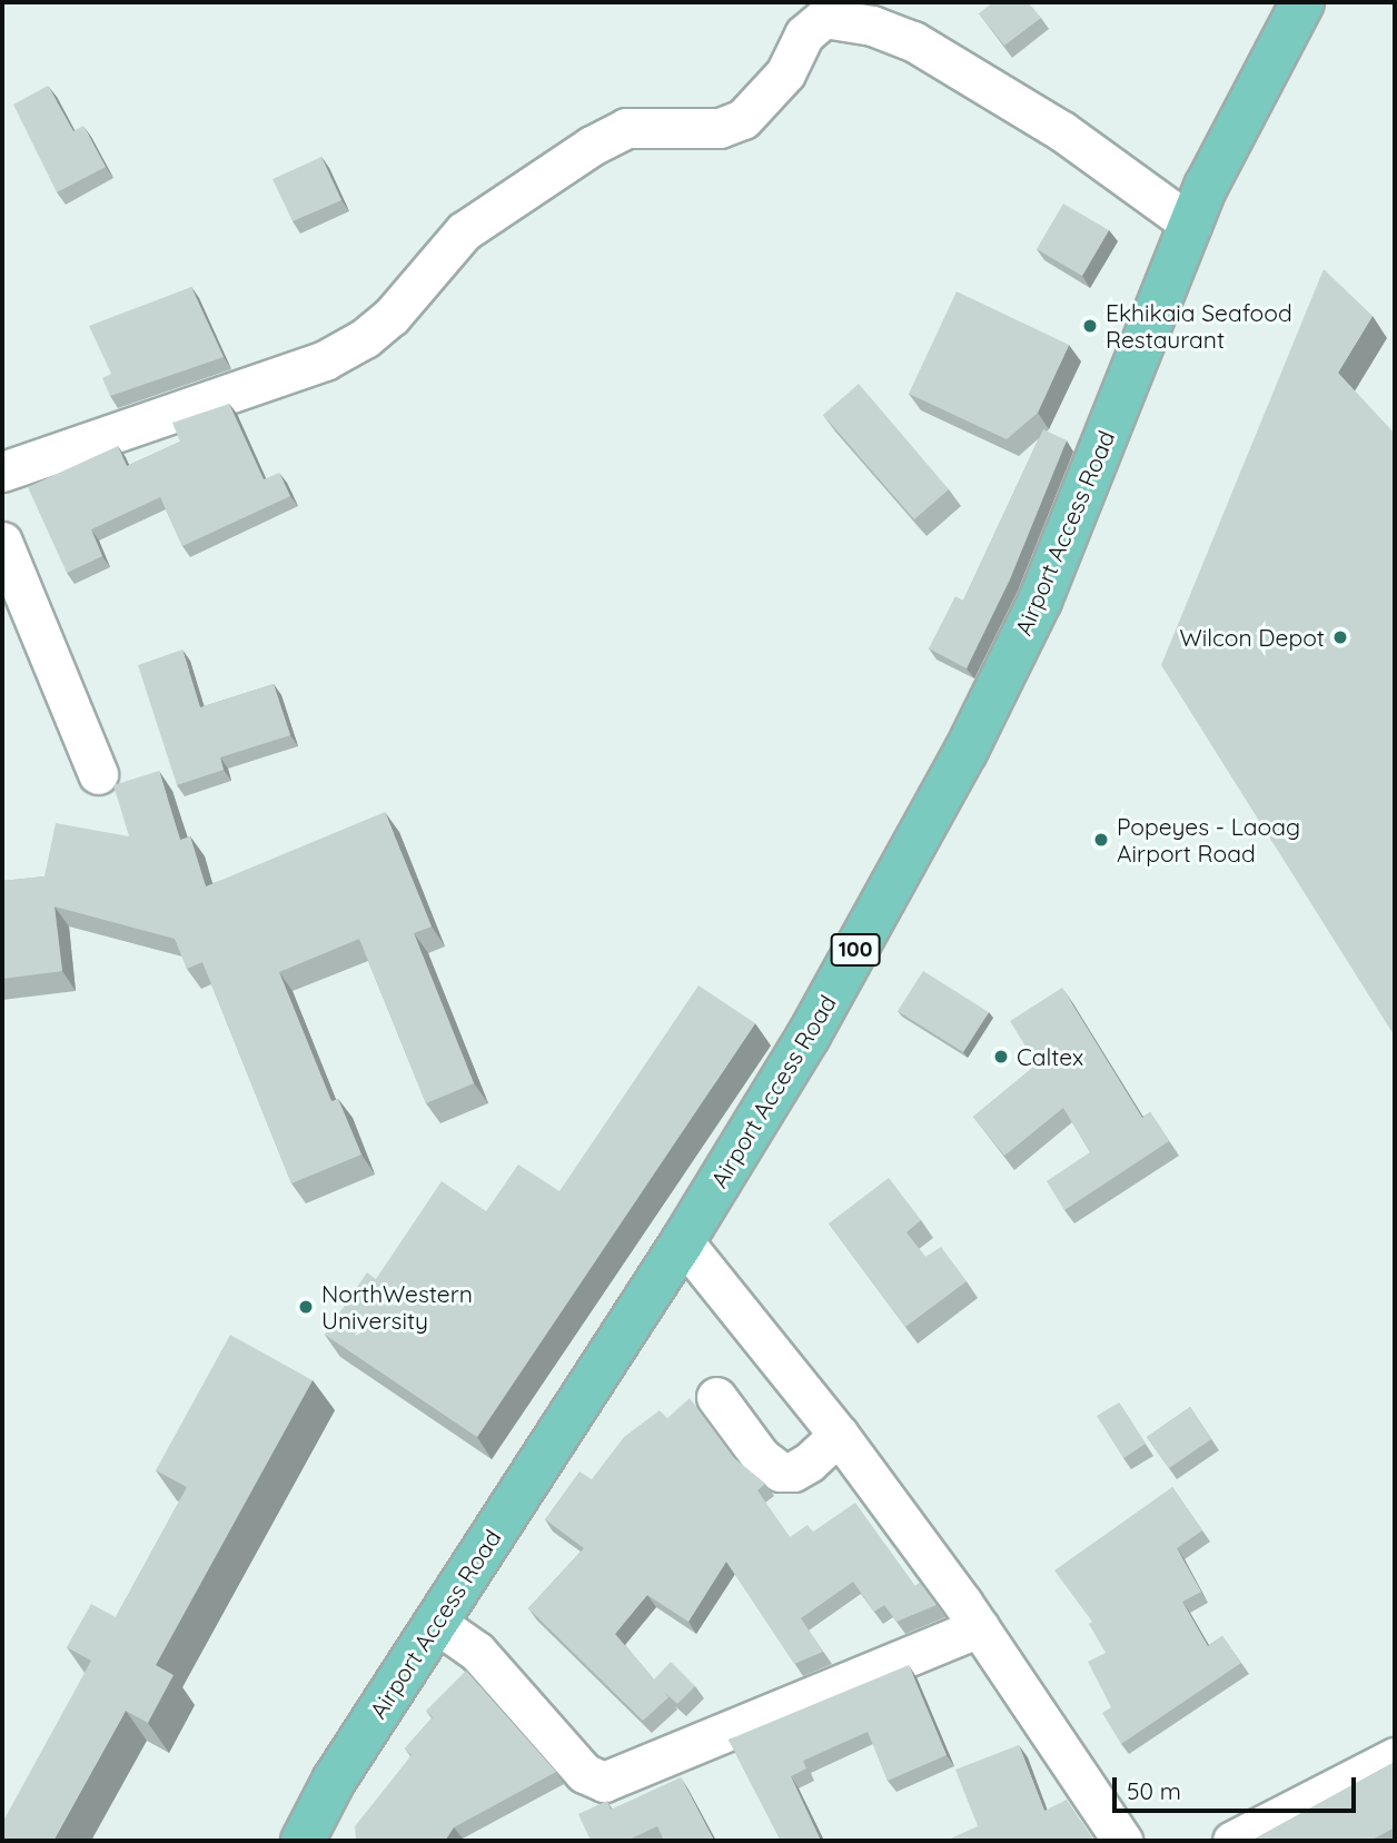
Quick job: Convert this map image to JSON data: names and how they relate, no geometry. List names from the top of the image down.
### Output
{
  "streets": {
    "main road": ["Airport Access Road", "100"]
  },
  "places": [
    "Ekhikaia Seafood Restaurant",
    "Wilcon Depot",
    "Popeyes - Laoag Airport Road",
    "Caltex",
    "NorthWestern University"
  ],
  "scale_bar": "50 m"
}
